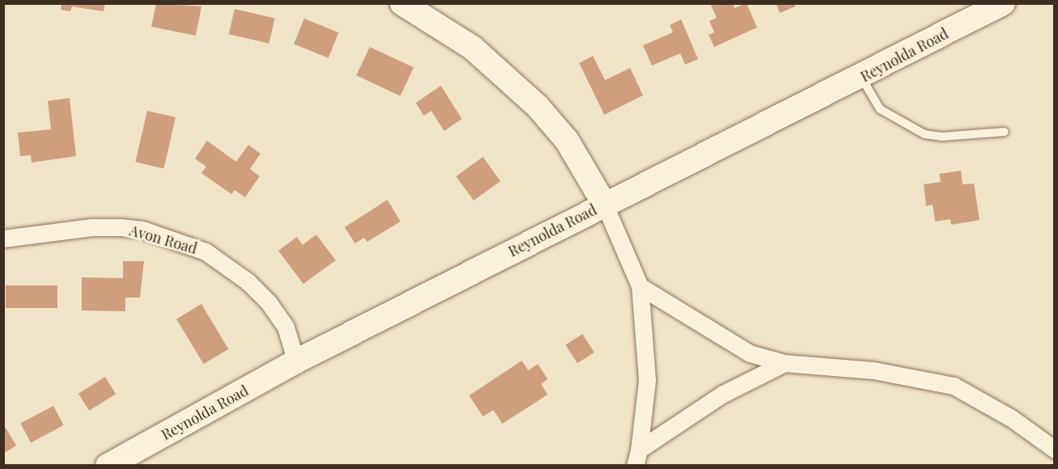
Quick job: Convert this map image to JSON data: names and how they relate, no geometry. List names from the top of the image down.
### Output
{
  "streets": {
    "main road": ["Reynolda Road"],
    "street": ["Avon Road"]
  },
  "crossings": [
    ["Reynolda Road", "Avon Road"]
  ]
}
